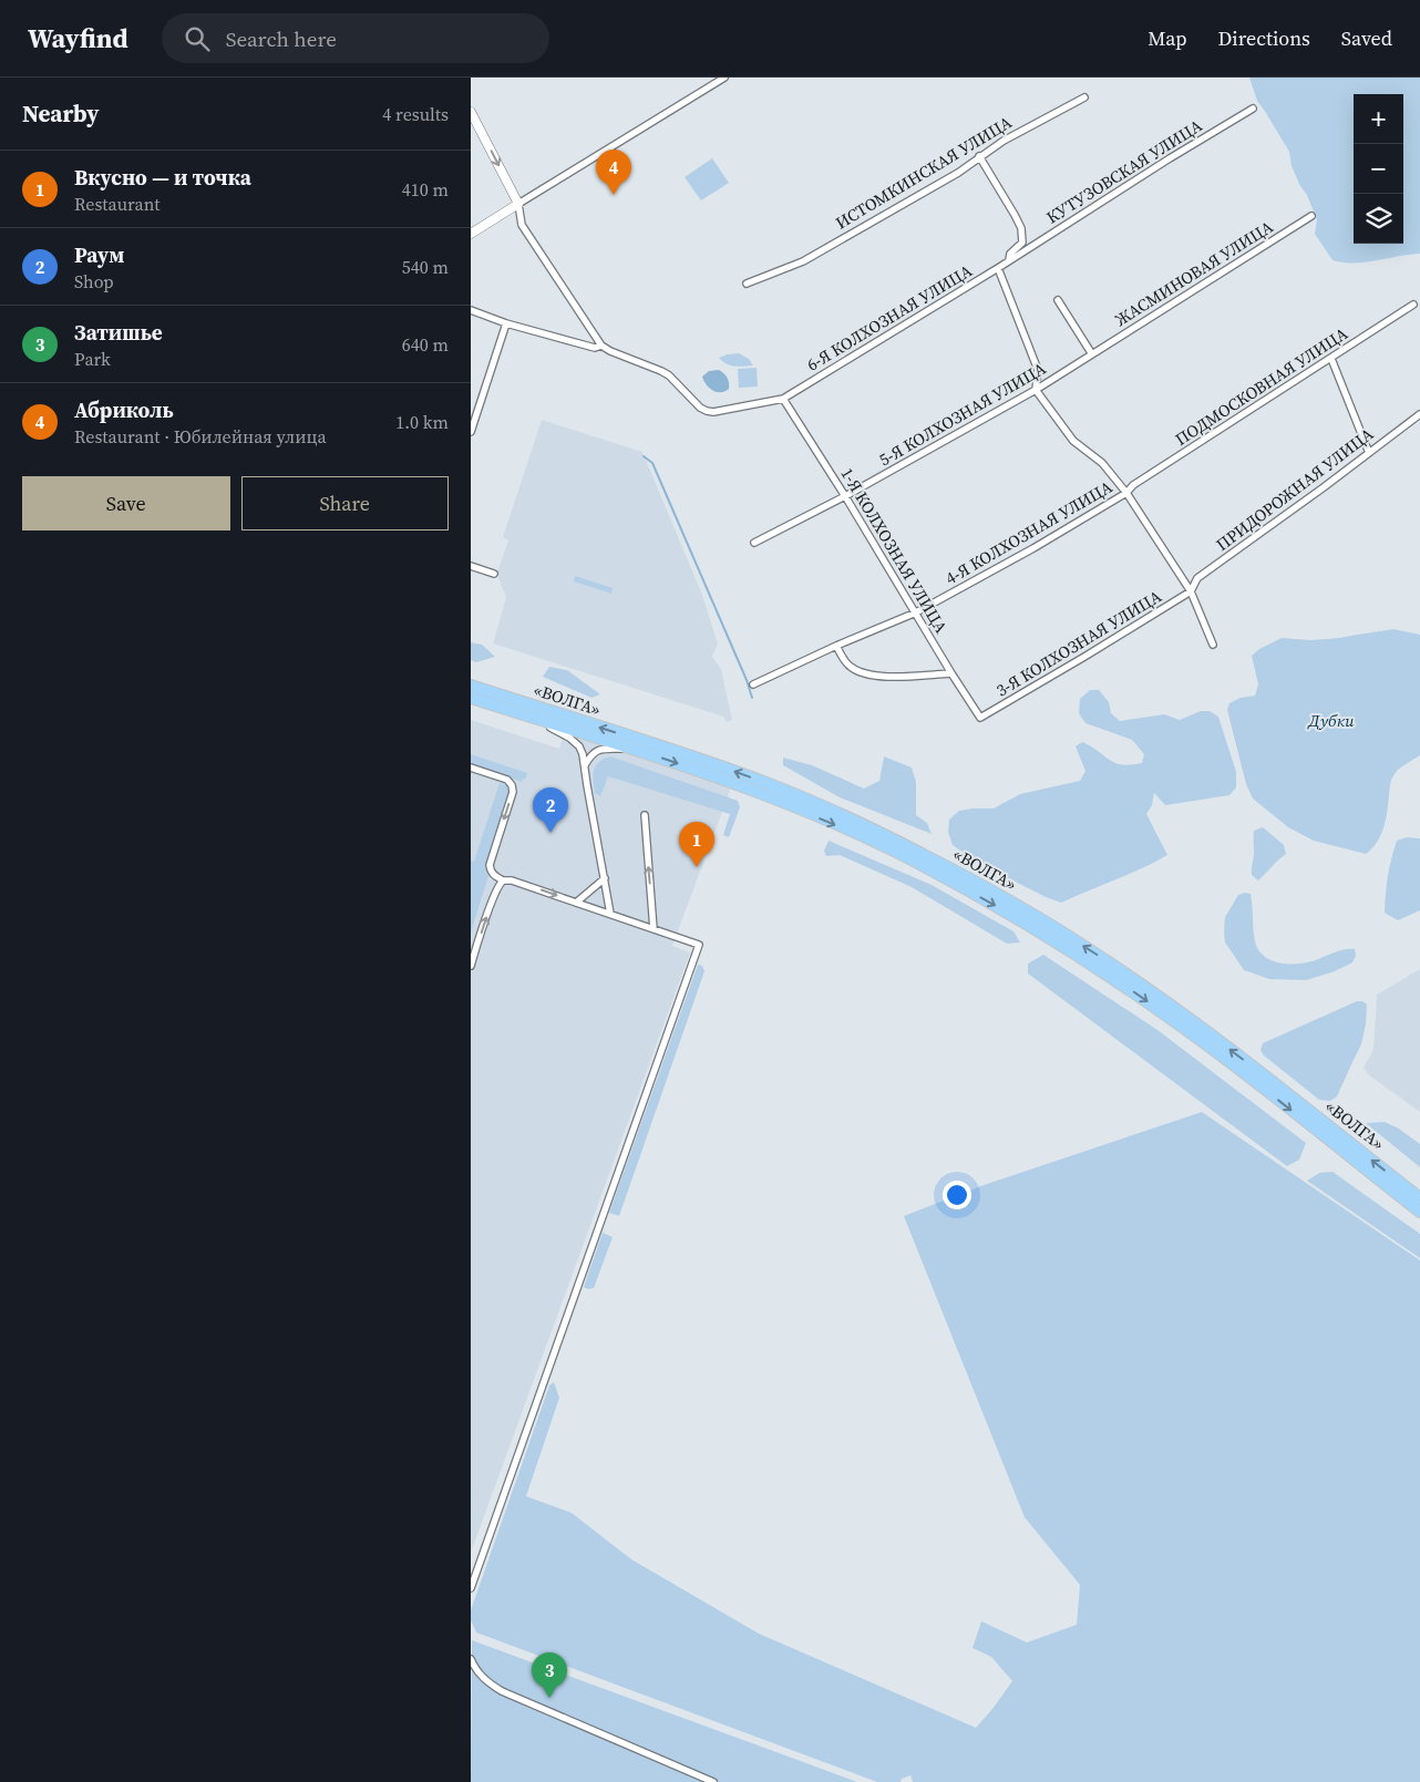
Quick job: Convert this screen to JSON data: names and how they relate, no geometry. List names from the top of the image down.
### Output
{
  "streets": {
    "highway": ["«ВОЛГА»"],
    "street": [
      "КУТУЗОВСКАЯ УЛИЦА",
      "ИСТОМКИНСКАЯ УЛИЦА",
      "ЖАСМИНОВАЯ УЛИЦА",
      "6-Я КОЛХОЗНАЯ УЛИЦА",
      "ПОДМОСКОВНАЯ УЛИЦА",
      "5-Я КОЛХОЗНАЯ УЛИЦА",
      "ПРИДОРОЖНАЯ УЛИЦА",
      "4-Я КОЛХОЗНАЯ УЛИЦА",
      "1-Я КОЛХОЗНАЯ УЛИЦА",
      "3-Я КОЛХОЗНАЯ УЛИЦА"
    ]
  },
  "crossings": [
    ["КУТУЗОВСКАЯ УЛИЦА", "6-Я КОЛХОЗНАЯ УЛИЦА"],
    ["ЖАСМИНОВАЯ УЛИЦА", "5-Я КОЛХОЗНАЯ УЛИЦА"],
    ["6-Я КОЛХОЗНАЯ УЛИЦА", "1-Я КОЛХОЗНАЯ УЛИЦА"],
    ["ПОДМОСКОВНАЯ УЛИЦА", "4-Я КОЛХОЗНАЯ УЛИЦА"],
    ["5-Я КОЛХОЗНАЯ УЛИЦА", "1-Я КОЛХОЗНАЯ УЛИЦА"],
    ["ПРИДОРОЖНАЯ УЛИЦА", "3-Я КОЛХОЗНАЯ УЛИЦА"],
    ["4-Я КОЛХОЗНАЯ УЛИЦА", "1-Я КОЛХОЗНАЯ УЛИЦА"],
    ["1-Я КОЛХОЗНАЯ УЛИЦА", "3-Я КОЛХОЗНАЯ УЛИЦА"]
  ],
  "parks": ["Дубки"],
  "page": {
    "header": "Wayfind",
    "search": "Search here",
    "nav": ["Map", "Directions", "Saved"],
    "heading": ["Nearby", "4 results"],
    "map_buttons": ["+", "−"],
    "list": [
      {
        "mark": "1",
        "name": "Вкусно — и точка",
        "note": "Restaurant",
        "value": "410 m"
      },
      {
        "mark": "2",
        "name": "Раум",
        "note": "Shop",
        "value": "540 m"
      },
      {
        "mark": "3",
        "name": "Затишье",
        "note": "Park",
        "value": "640 m"
      },
      {
        "mark": "4",
        "name": "Абриколь",
        "note": "Restaurant · Юбилейная улица",
        "value": "1.0 km"
      }
    ],
    "pins": [
      "4",
      "2",
      "1",
      "3"
    ],
    "buttons": ["Save", "Share"]
  }
}
